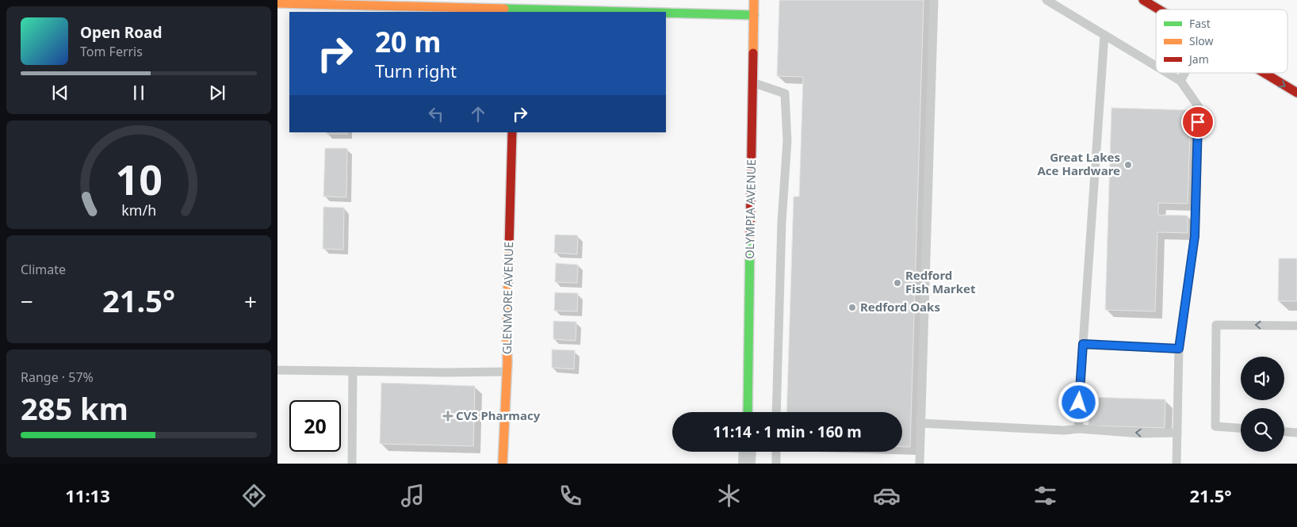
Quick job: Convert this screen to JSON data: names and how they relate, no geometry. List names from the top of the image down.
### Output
{
  "streets": {
    "street": ["OLYMPIA AVENUE", "GLENMORE AVENUE"]
  },
  "places": {
    "other": ["Great Lakes Ace Hardware", "Redford Fish Market", "Redford Oaks"],
    "health": ["CVS Pharmacy"]
  },
  "legend": ["Fast", "Slow", "Jam"],
  "page": {
    "turn": ["20 m", "Turn right"],
    "song": ["Open Road", "Tom Ferris"],
    "tile": [
      "Climate",
      ["Range · 57%", "285 km"]
    ],
    "heat": ["−", "21.5°", "+"],
    "limit": "20",
    "trip": "11:14 · 1 min · 160 m",
    "tabs": ["11:13", "21.5°"],
    "gauge": ["10", "km/h"]
  }
}
